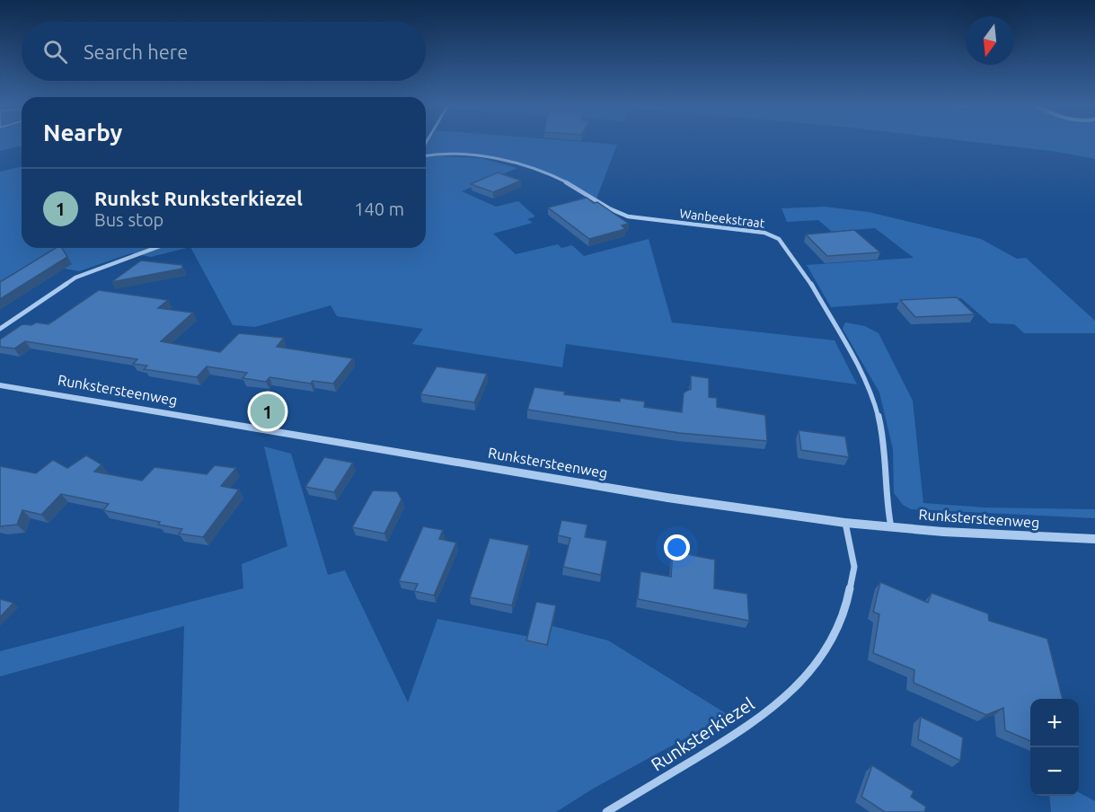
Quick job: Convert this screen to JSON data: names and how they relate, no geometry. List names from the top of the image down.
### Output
{
  "streets": {
    "street": ["Wanbeekstraat", "Runkstersteenweg", "Runksterkiezel"]
  },
  "crossings": [
    ["Wanbeekstraat", "Runkstersteenweg"],
    ["Runkstersteenweg", "Runksterkiezel"]
  ],
  "north": "bottom",
  "page": {
    "search": "Search here",
    "heading": "Nearby",
    "list": [
      {
        "mark": "1",
        "name": "Runkst Runksterkiezel",
        "note": "Bus stop",
        "value": "140 m"
      }
    ],
    "pins": "1",
    "map_buttons": ["+", "−"]
  }
}
